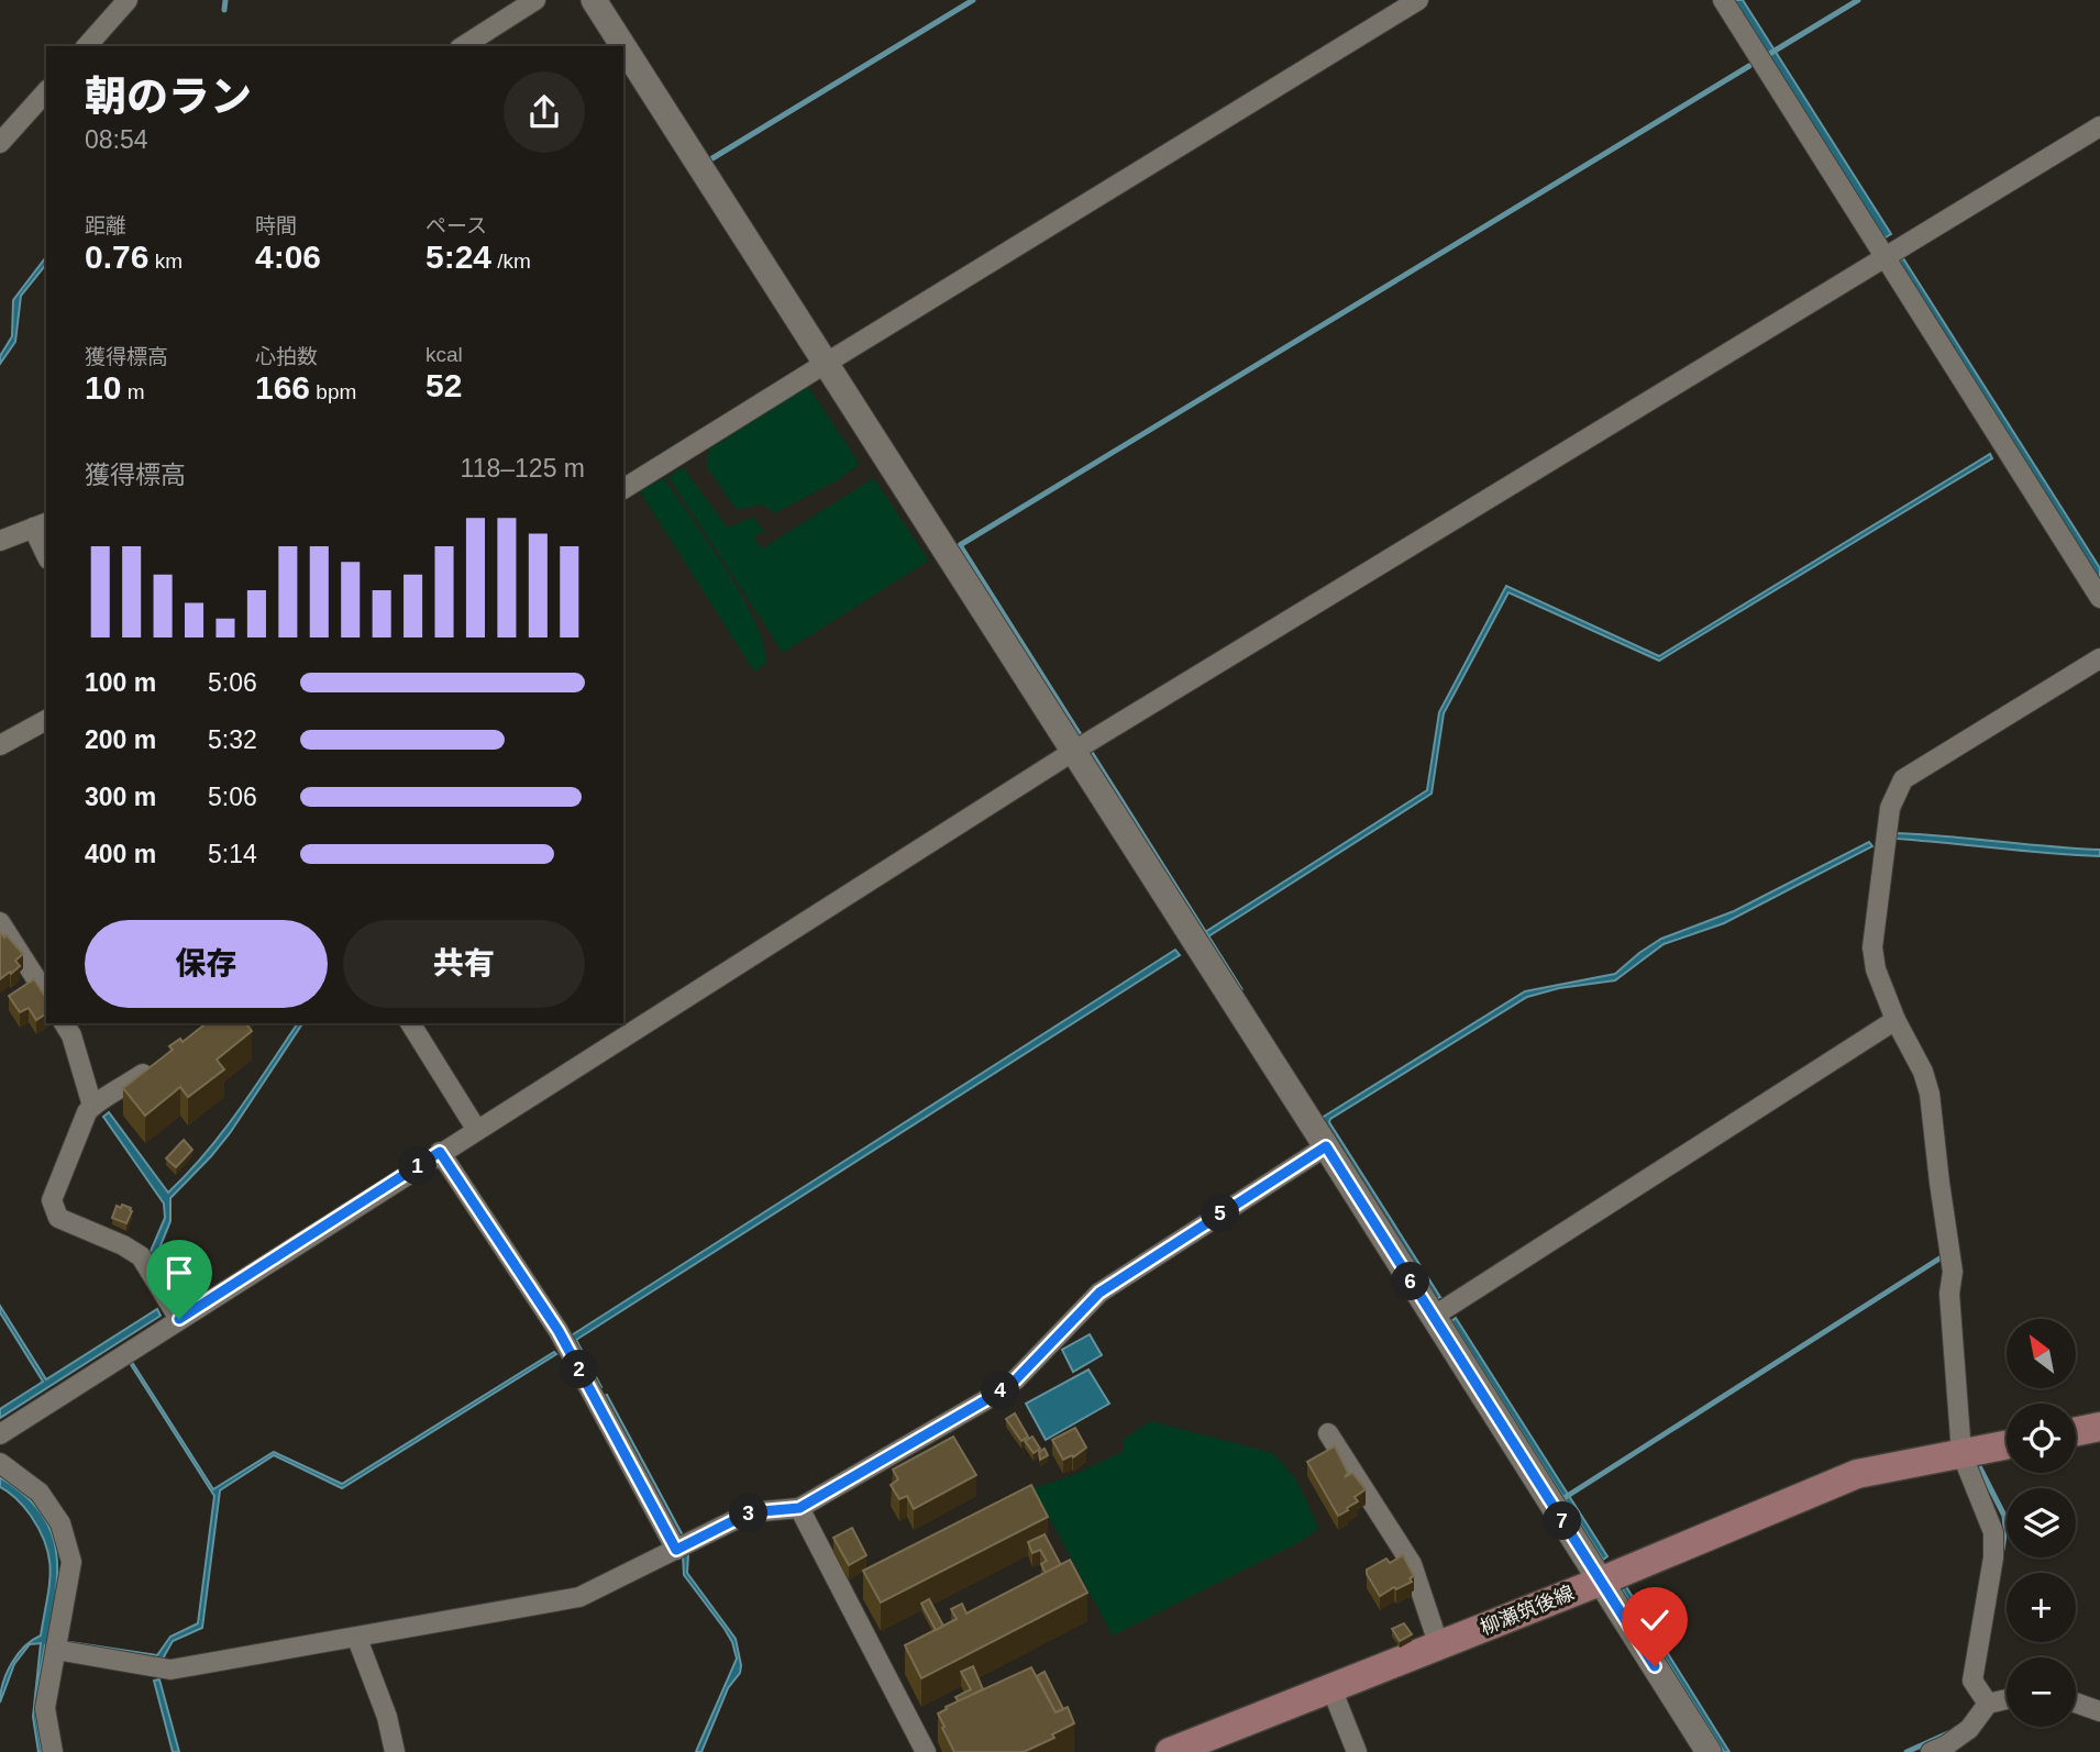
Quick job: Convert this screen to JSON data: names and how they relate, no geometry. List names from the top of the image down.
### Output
{
  "streets": {
    "main road": ["柳瀬筑後線"]
  },
  "north": "top left",
  "page": {
    "heading": ["朝のラン", "08:54"],
    "stats": [
      ["距離", "0.76 km"],
      ["時間", "4:06"],
      ["ペース", "5:24 /km"],
      ["獲得標高", "10 m"],
      ["心拍数", "166 bpm"],
      ["kcal", "52"]
    ],
    "chart": ["獲得標高", "118–125 m"],
    "list": [
      {
        "name": "100 m",
        "note": "5:06"
      },
      {
        "name": "200 m",
        "note": "5:32"
      },
      {
        "name": "300 m",
        "note": "5:06"
      },
      {
        "name": "400 m",
        "note": "5:14"
      }
    ],
    "buttons": ["保存", "共有"],
    "pins": [
      "1",
      "5",
      "6",
      "2",
      "4",
      "3",
      "7"
    ],
    "map_buttons": ["+", "−"]
  }
}
